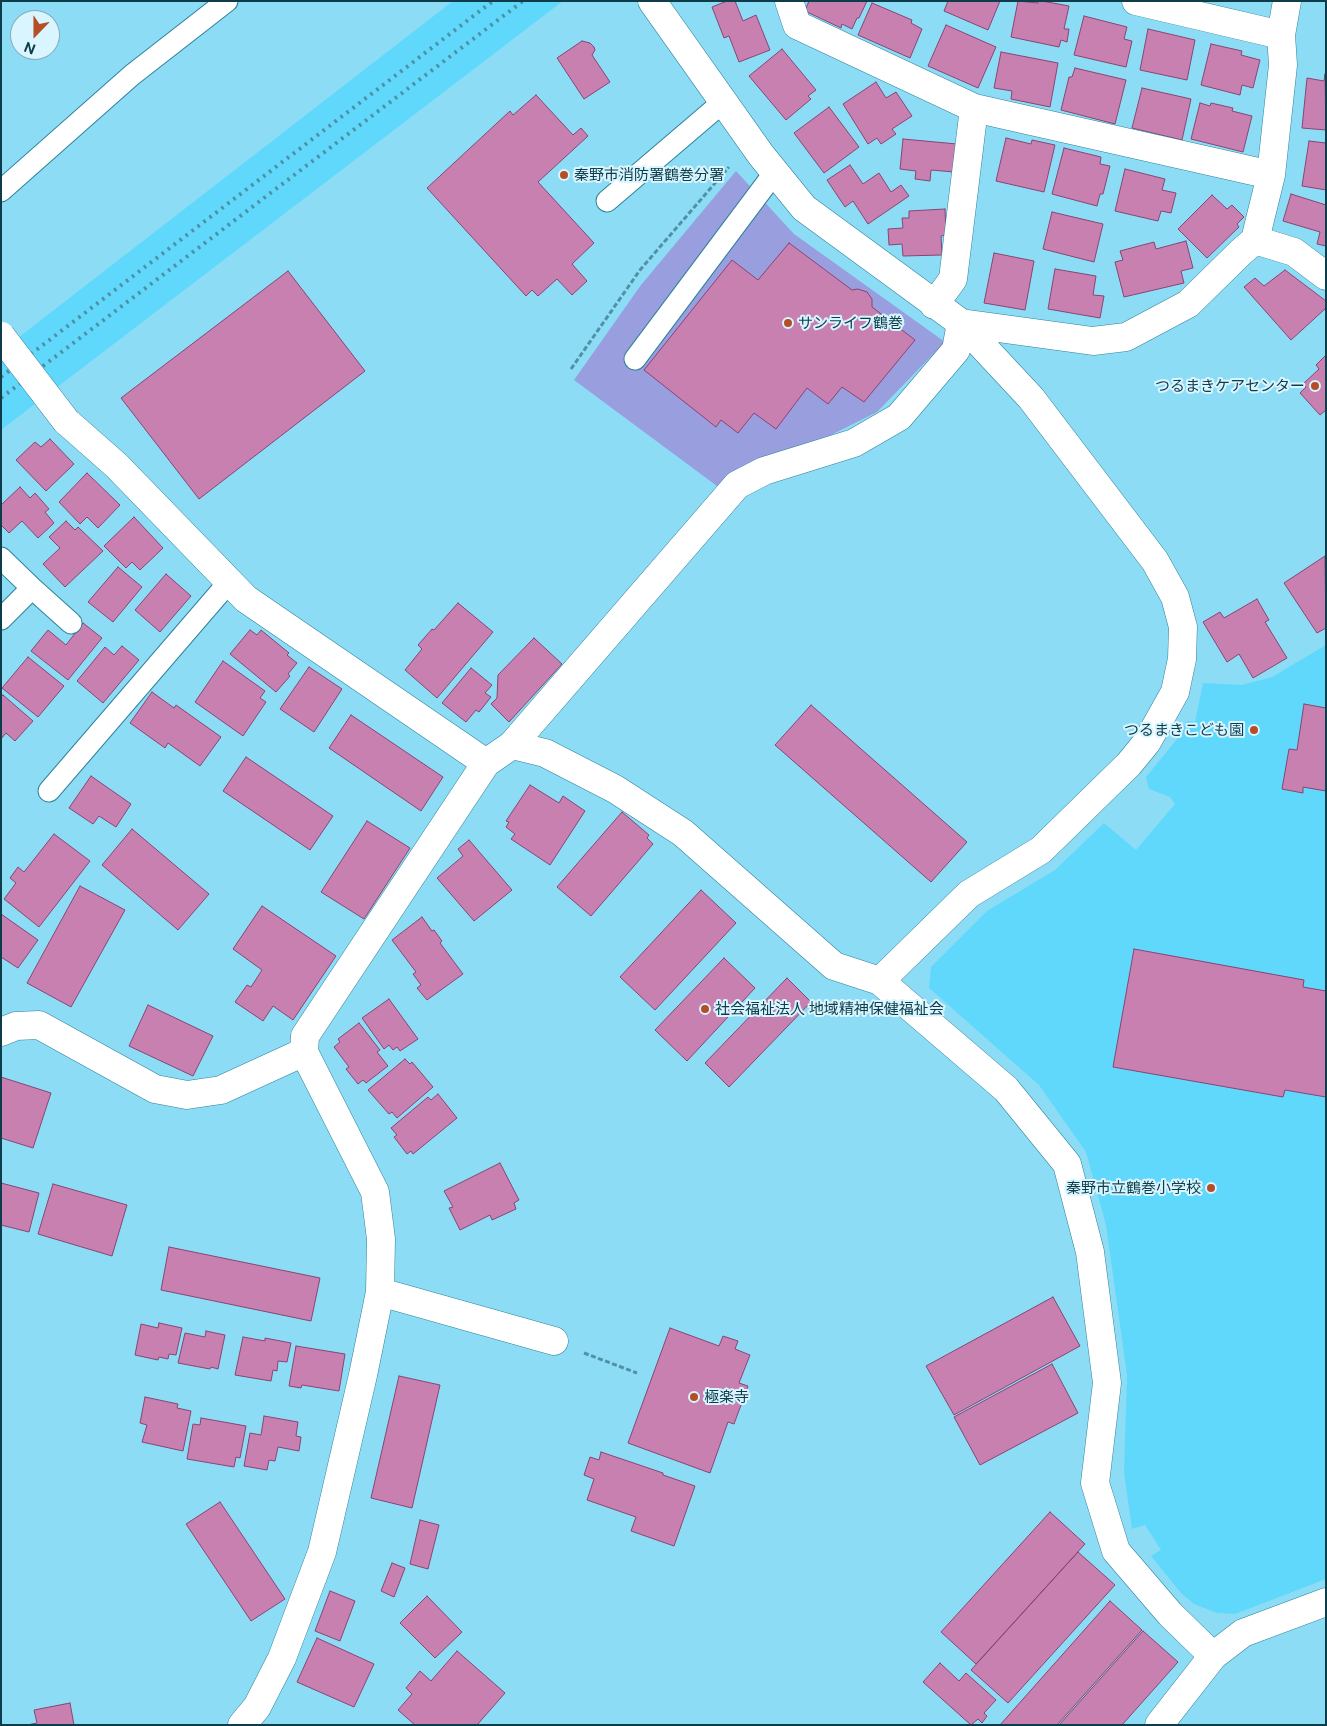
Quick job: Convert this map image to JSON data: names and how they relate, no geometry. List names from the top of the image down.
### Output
{
  "places": [
    "秦野市消防署鶴巻分署",
    "サンライフ鶴巻",
    "つるまきケアセンター",
    "つるまきこども園",
    "社会福祉法人 地域精神保健福祉会",
    "秦野市立鶴巻小学校",
    "極楽寺"
  ],
  "north": "bottom"
}
